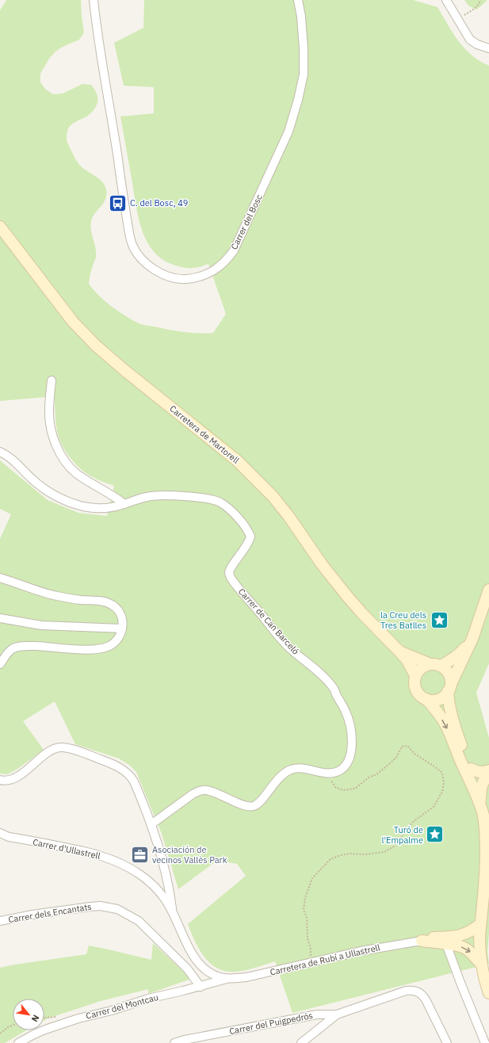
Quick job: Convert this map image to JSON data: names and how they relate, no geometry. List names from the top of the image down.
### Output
{
  "streets": {
    "main road": ["Carretera de Martorell"],
    "street": [
      "Carrer del Bosc",
      "Carrer de Can Barceló",
      "Carrer d'Ullastrell",
      "Carrer dels Encantats",
      "Carretera de Rubí a Ullastrell",
      "Carrer del Montcau",
      "Carrer del Puigpedrós"
    ]
  },
  "crossings": [
    ["Carrer d'Ullastrell", "Carretera de Rubí a Ullastrell"],
    ["Carrer d'Ullastrell", "Carrer del Montcau"],
    ["Carrer dels Encantats", "Carrer del Montcau"],
    ["Carretera de Rubí a Ullastrell", "Carrer del Montcau"]
  ],
  "places": {
    "bus stop": ["C. del Bosc, 49"],
    "place": ["la Creu dels Tres Batlles", "Turó de l'Empalme"],
    "office": ["Asociación de vecinos Vallès Park"]
  },
  "north": "bottom right"
}
